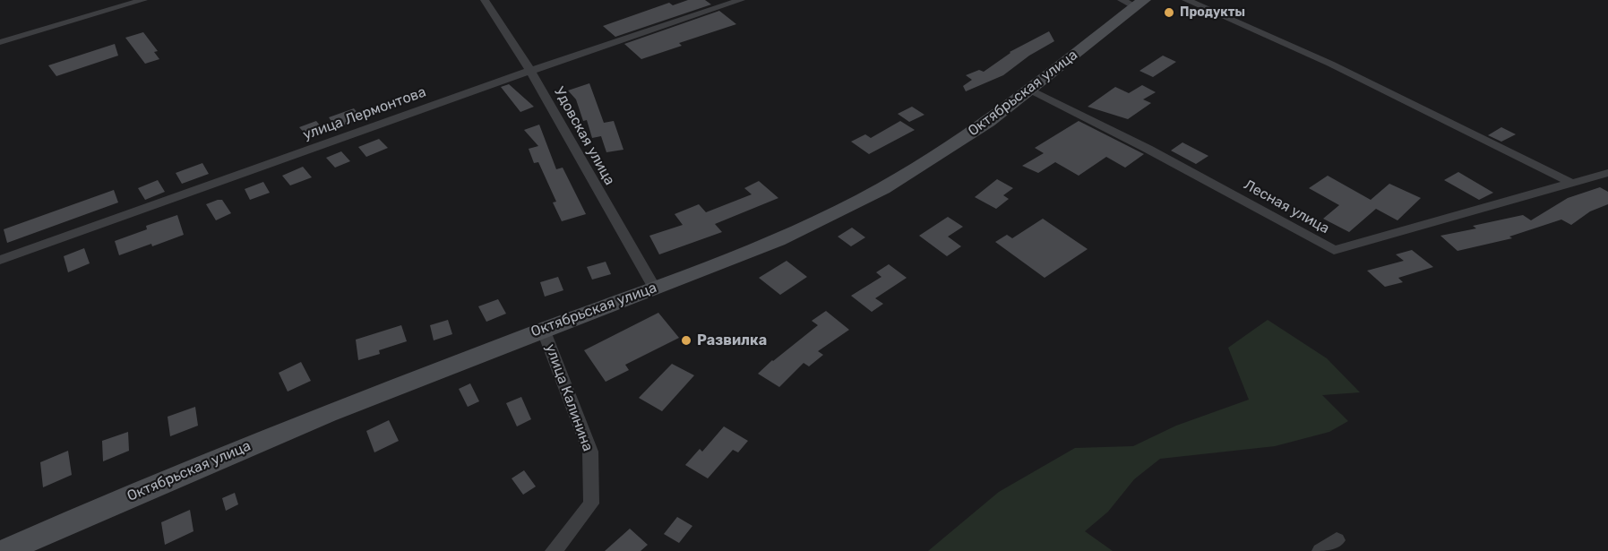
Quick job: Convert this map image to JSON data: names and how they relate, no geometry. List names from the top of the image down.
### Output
{
  "streets": {
    "street": [
      "Октябрьская улица",
      "улица Лермонтова",
      "Удовская улица",
      "Лесная улица",
      "улица Калинина"
    ]
  },
  "crossings": [
    ["Октябрьская улица", "Удовская улица"],
    ["Октябрьская улица", "Лесная улица"],
    ["Октябрьская улица", "улица Калинина"],
    ["улица Лермонтова", "Удовская улица"]
  ],
  "places": ["Продукты", "Развилка"]
}
